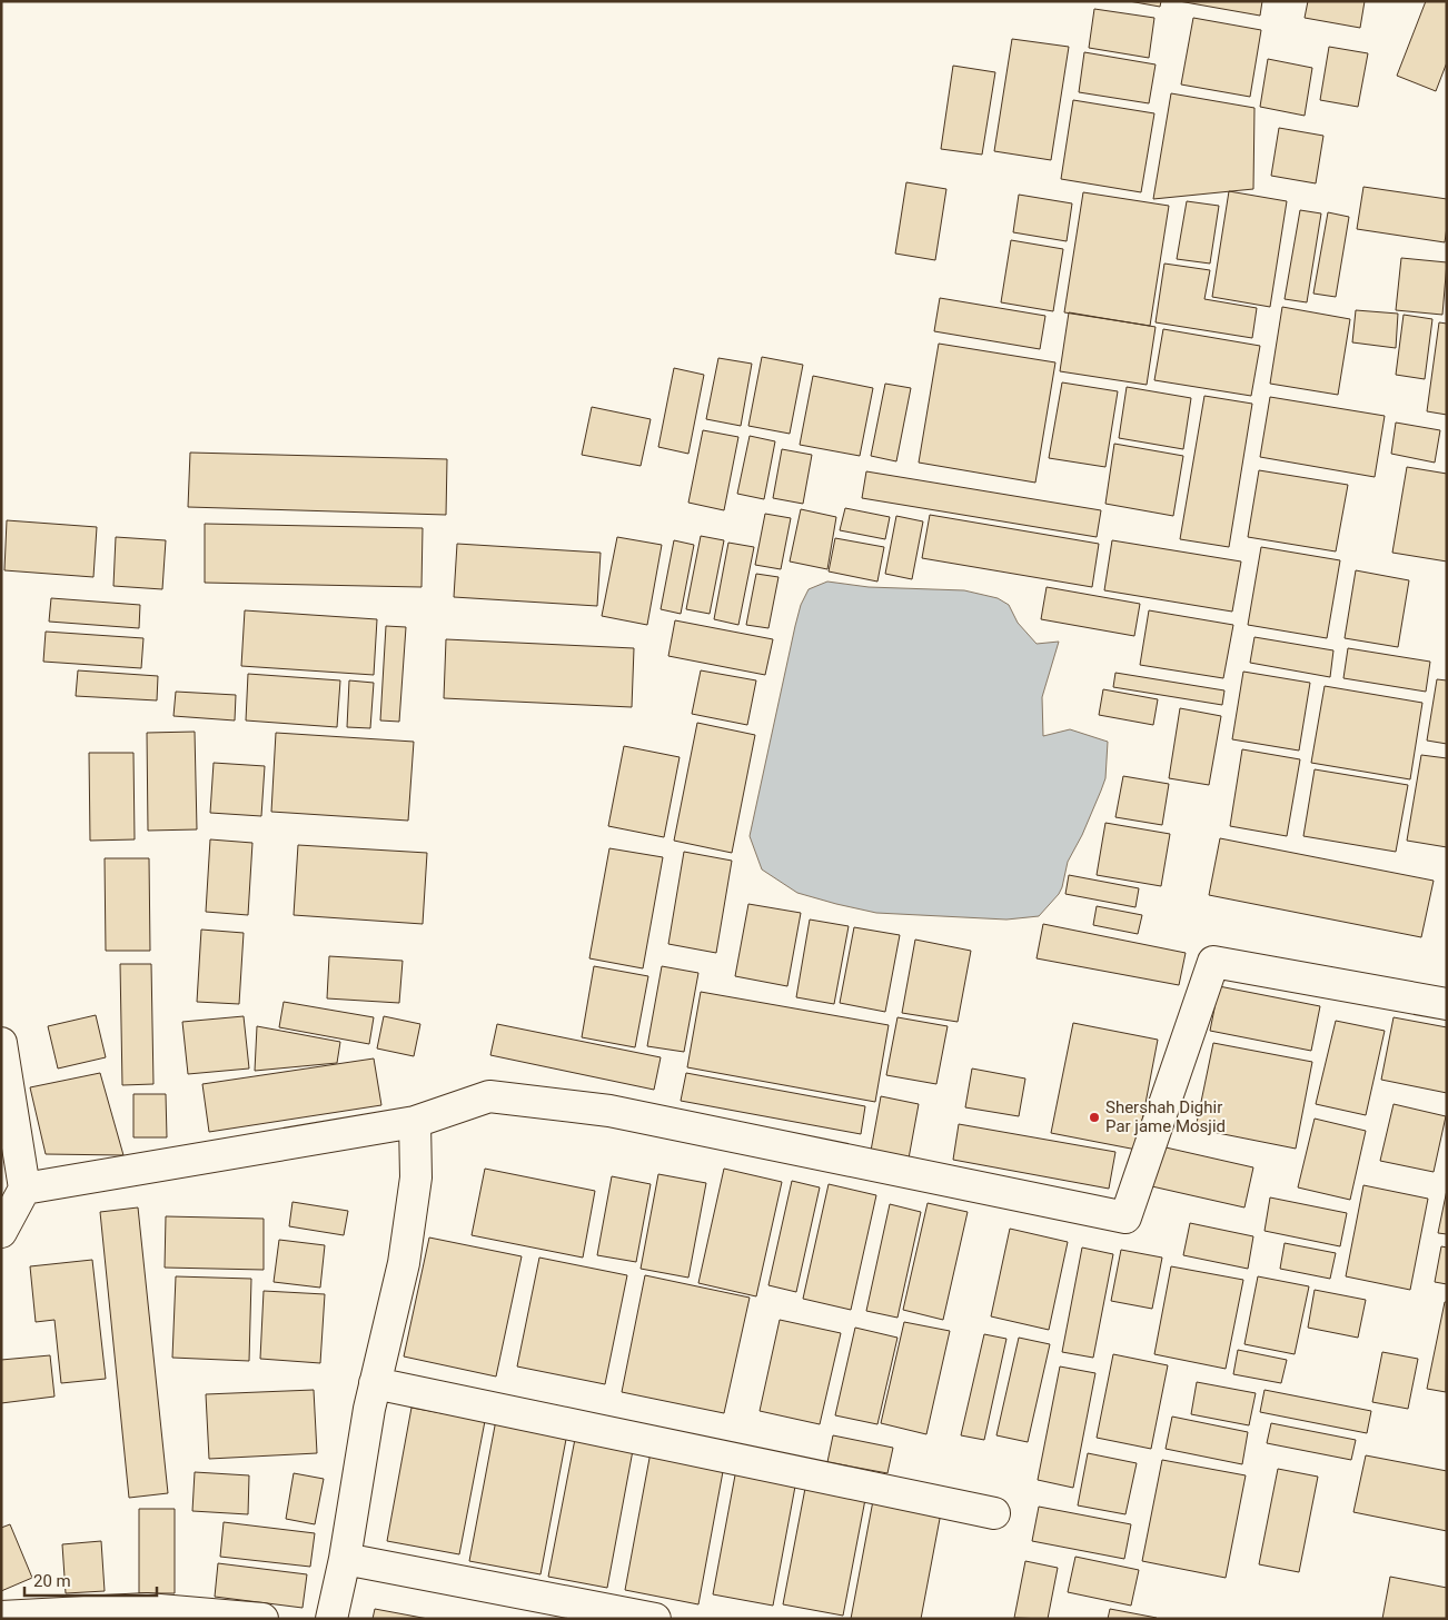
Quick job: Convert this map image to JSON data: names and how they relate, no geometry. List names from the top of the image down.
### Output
{
  "places": ["Shershah Dighir Par jame Mosjid"],
  "scale_bar": "20 m"
}
